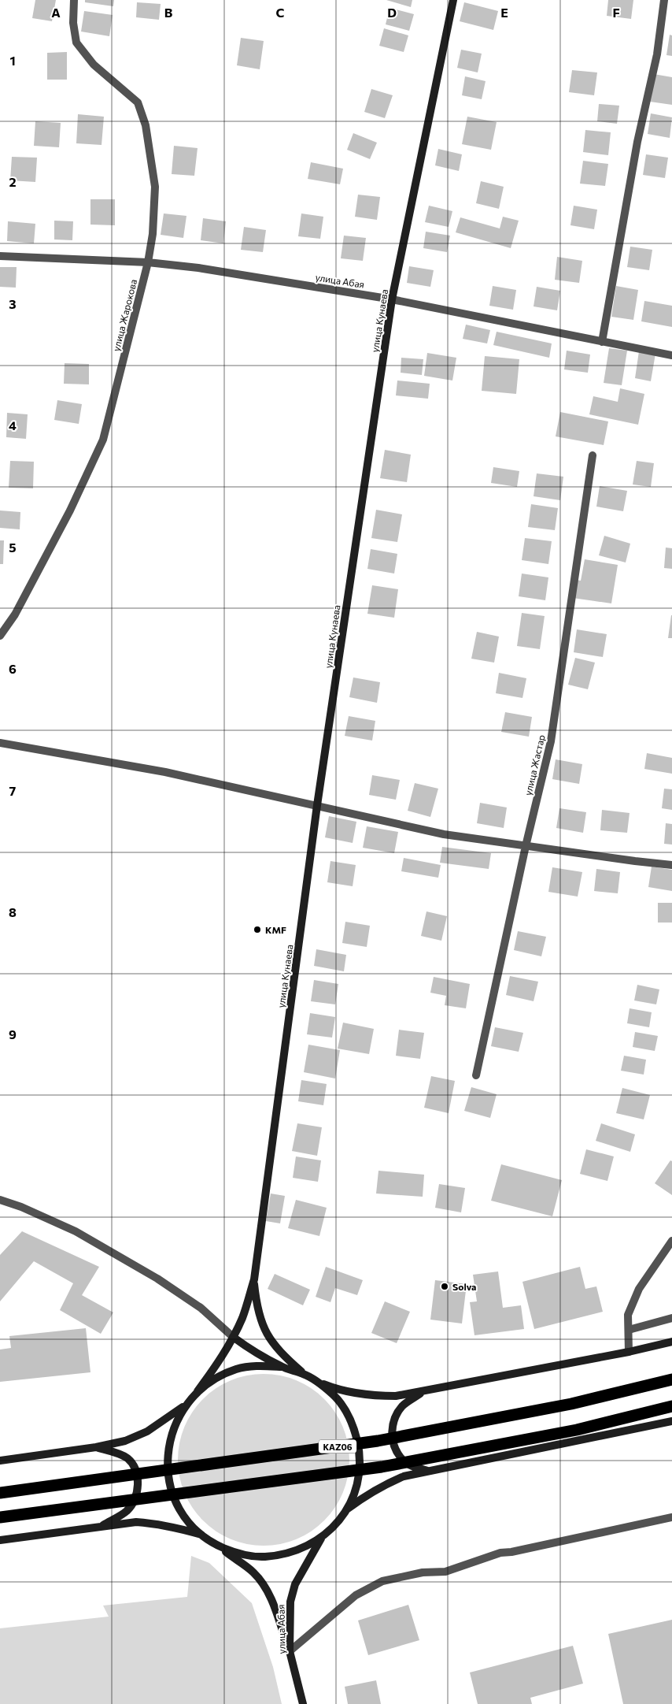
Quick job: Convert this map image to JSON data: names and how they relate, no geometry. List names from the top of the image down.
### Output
{
  "streets": {
    "highway": ["KАZ06"],
    "main road": ["улица Абая", "улица Кунаева"],
    "street": ["улица Жарокова", "улица Жастар"]
  },
  "crossings": [
    ["улица Абая", "улица Жарокова"],
    ["улица Абая", "улица Кунаева"]
  ],
  "places": ["KMF", "Solva"],
  "grid": {
    "columns": [
      "A",
      "B",
      "C",
      "D",
      "E",
      "F"
    ],
    "rows": [
      "1",
      "2",
      "3",
      "4",
      "5",
      "6",
      "7",
      "8",
      "9"
    ]
  }
}
